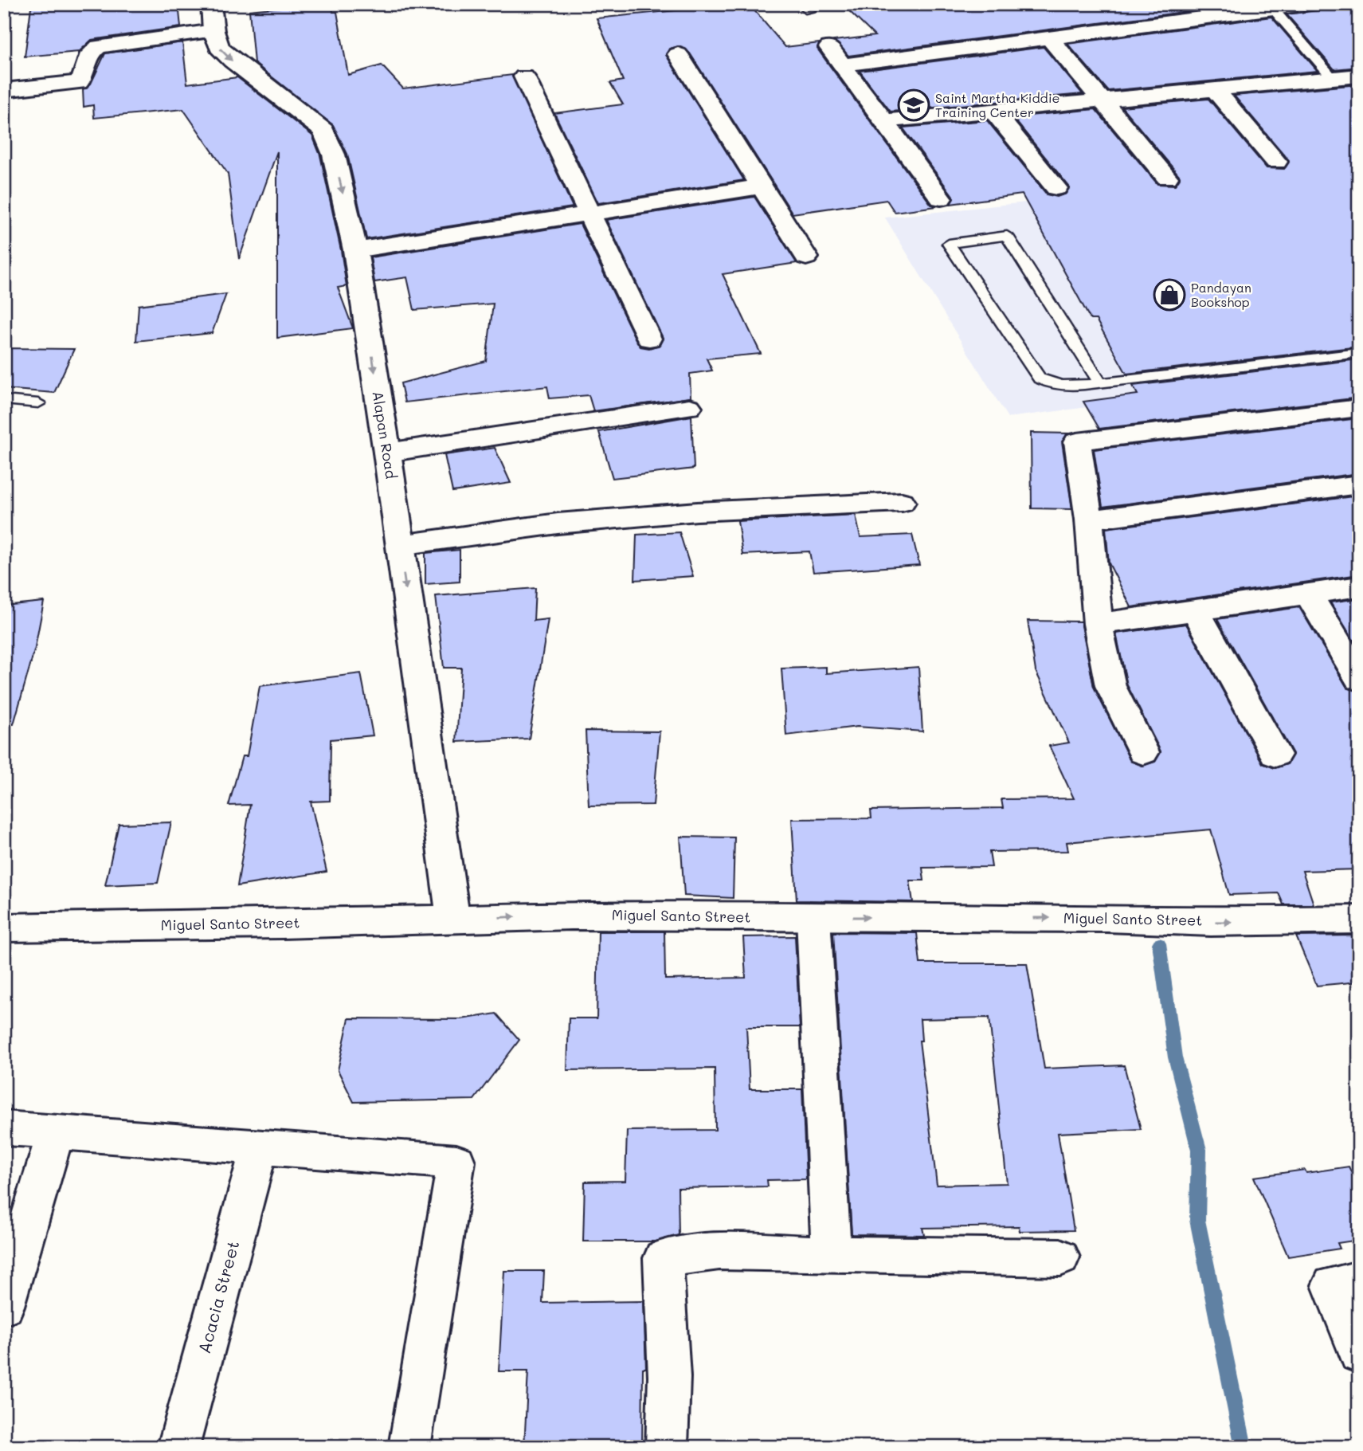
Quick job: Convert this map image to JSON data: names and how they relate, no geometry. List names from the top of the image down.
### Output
{
  "streets": {
    "street": ["Alapan Road", "Miguel Santo Street", "Acacia Street"]
  },
  "crossings": [
    ["Alapan Road", "Miguel Santo Street"]
  ],
  "one_way": ["Miguel Santo Street"],
  "places": {
    "school or university": ["Saint Martha Kiddie Training Center"],
    "shop": ["Pandayan Bookshop"]
  }
}
